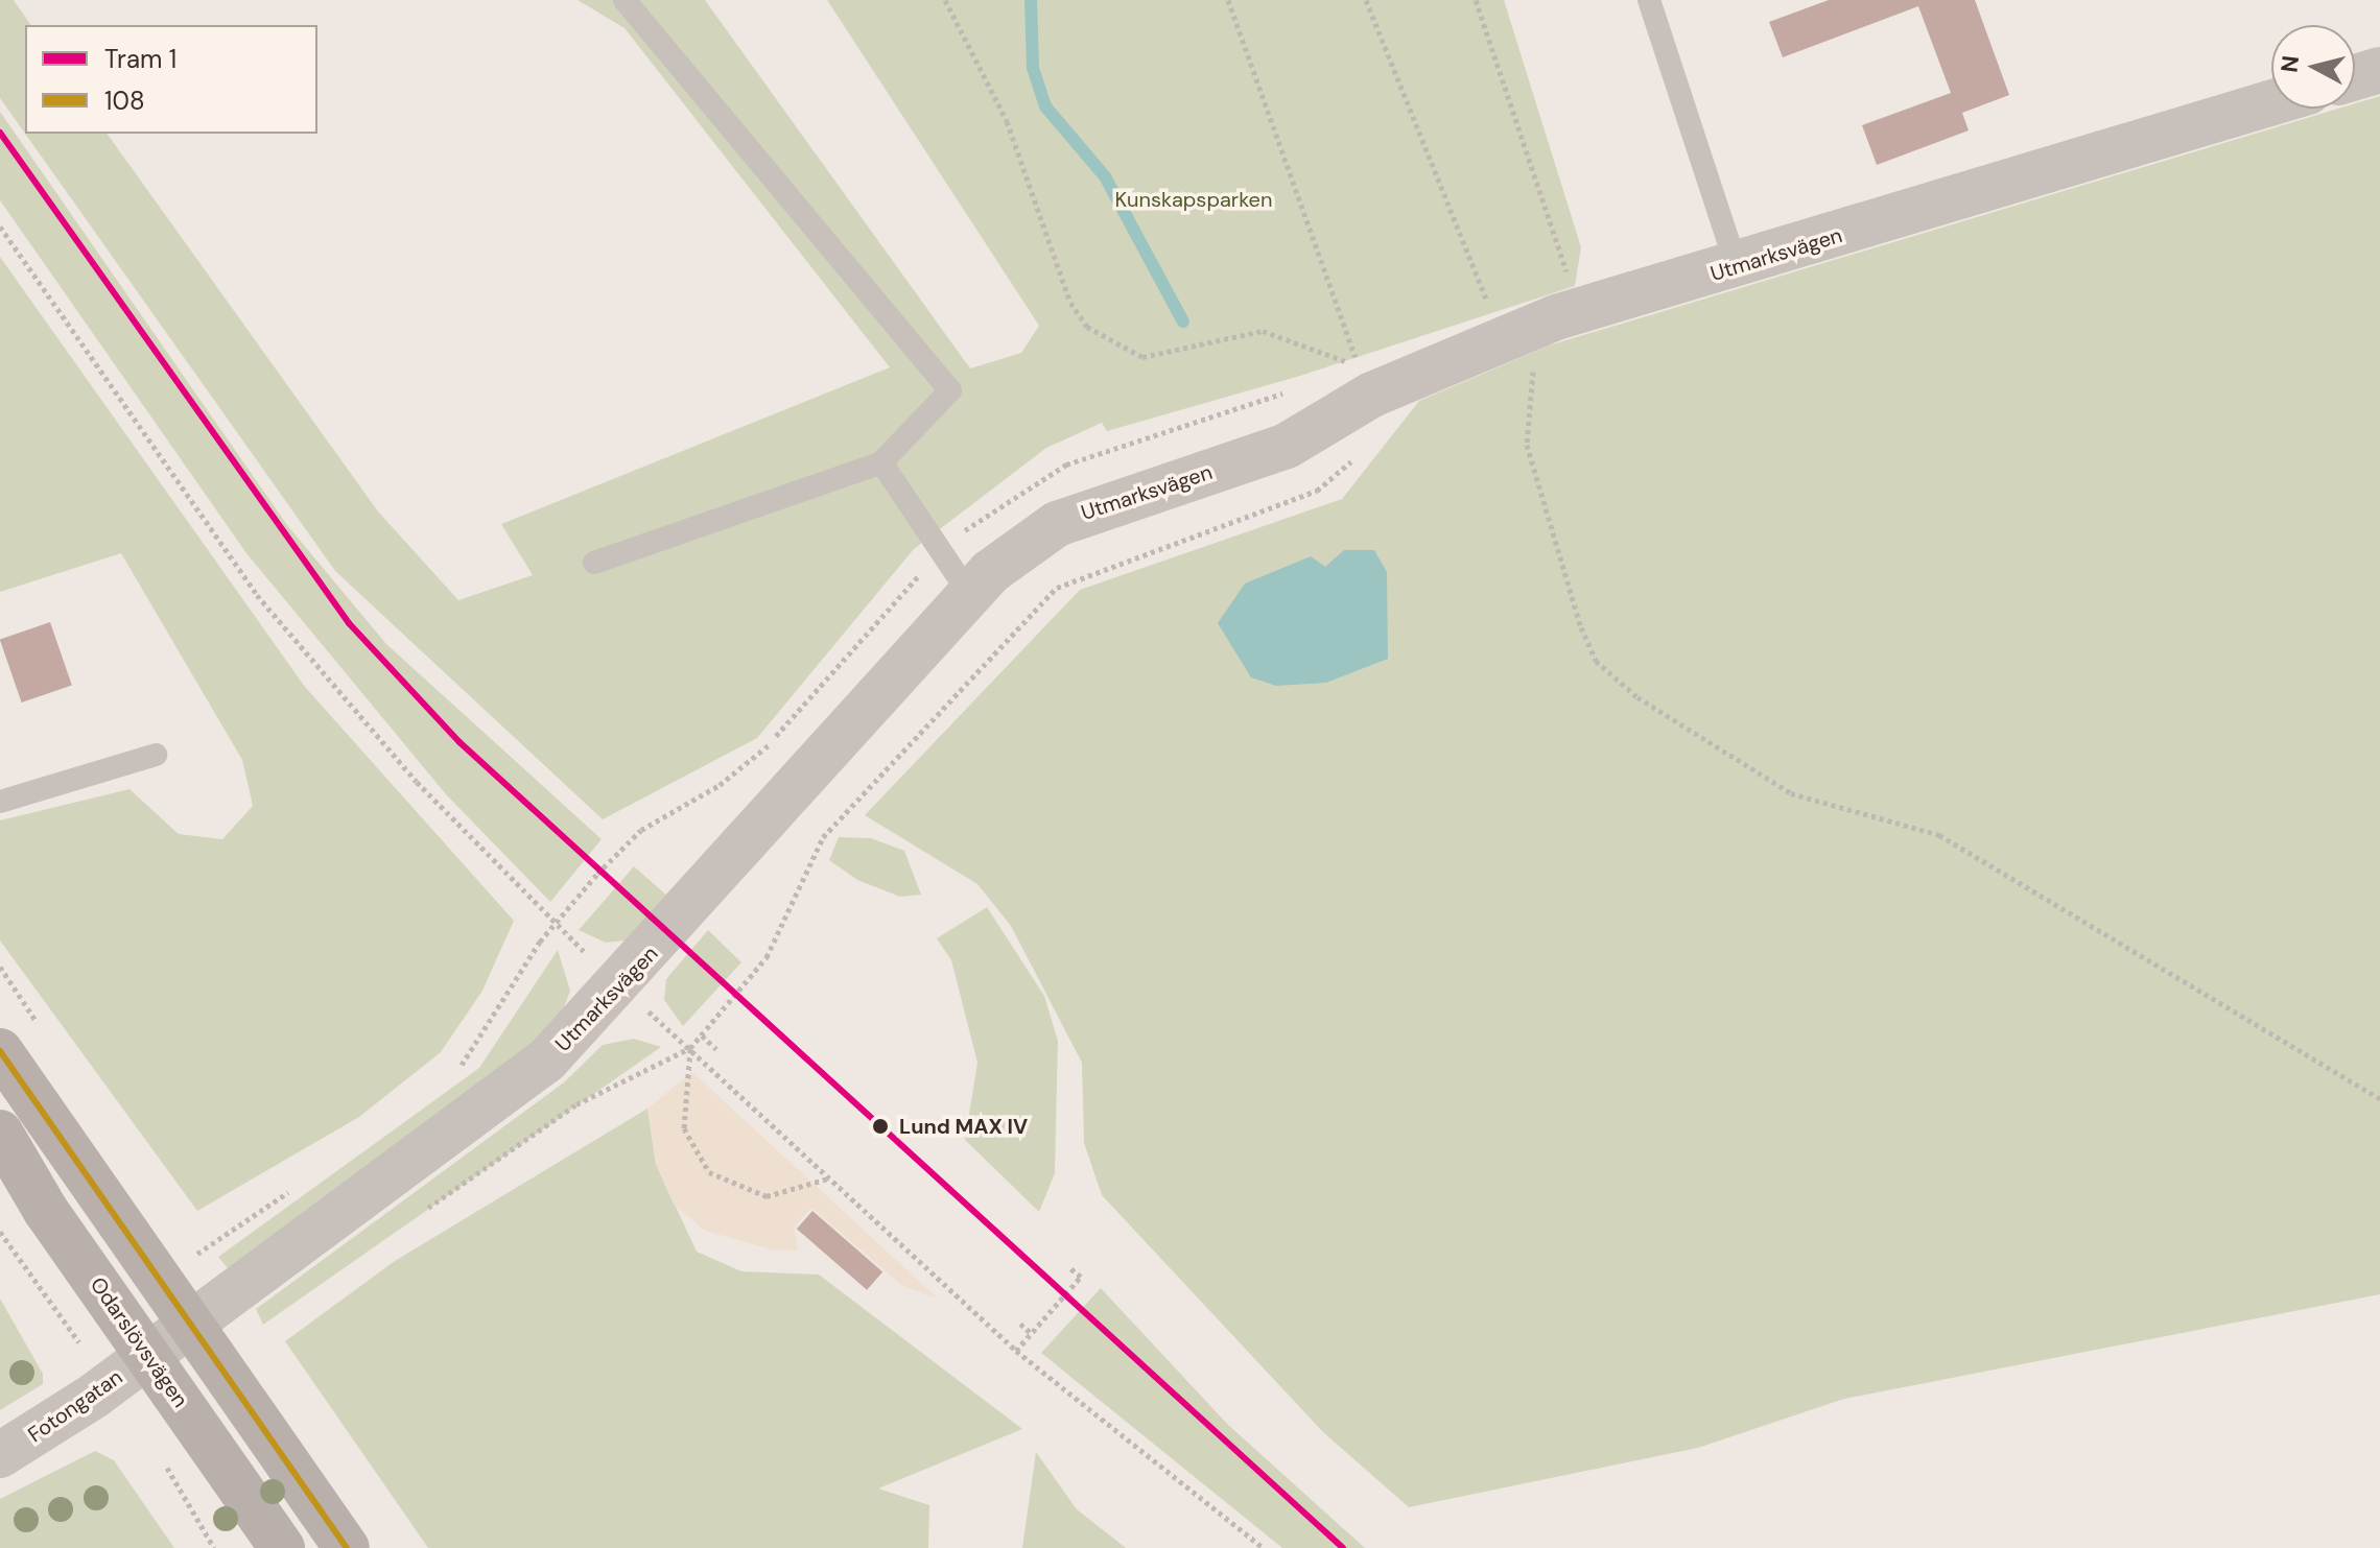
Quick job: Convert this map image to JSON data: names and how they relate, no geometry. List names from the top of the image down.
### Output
{
  "streets": {
    "main road": ["Odarslövsvägen"],
    "street": ["Utmarksvägen", "Fotongatan"]
  },
  "crossings": [
    ["Utmarksvägen", "Fotongatan"],
    ["Odarslövsvägen", "Fotongatan"]
  ],
  "parks": ["Kunskapsparken"],
  "places": ["Lund MAX IV"],
  "lines": ["tram line 1", "transit line 108"],
  "legend": ["Tram 1", "108"],
  "north": "left"
}
